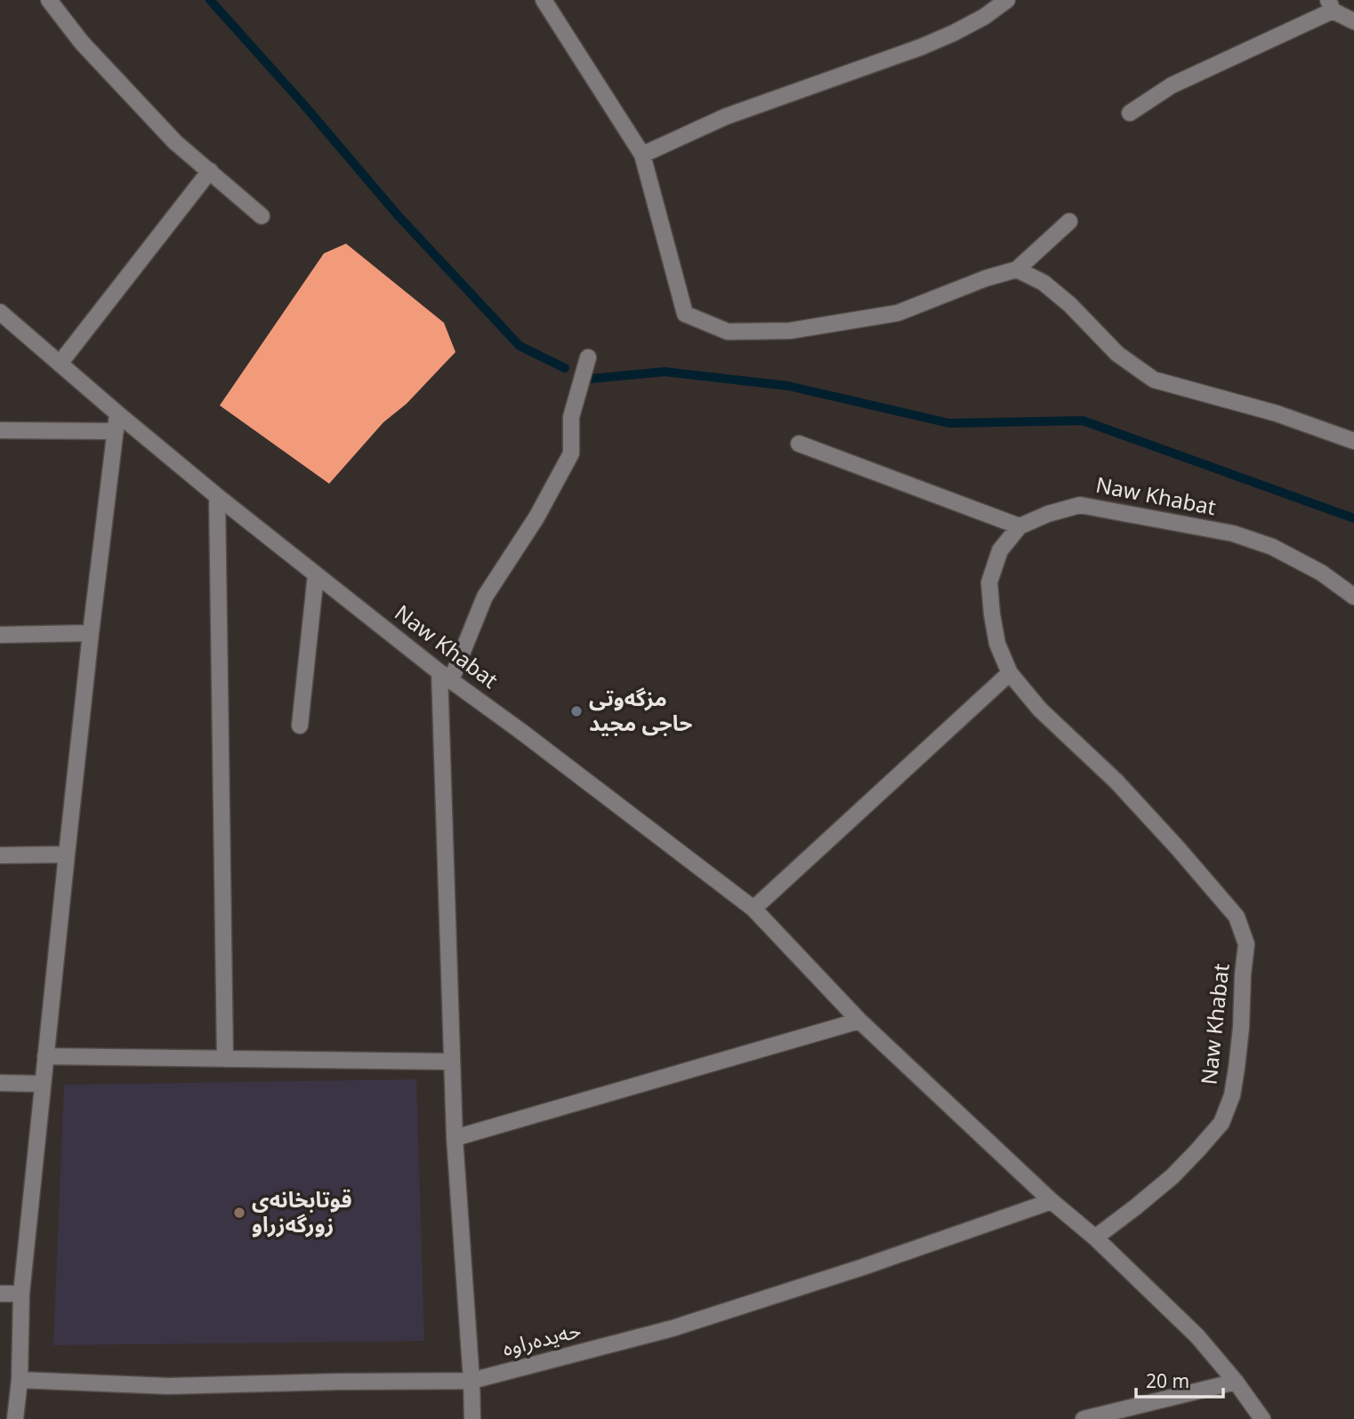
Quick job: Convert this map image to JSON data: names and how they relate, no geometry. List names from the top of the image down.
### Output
{
  "streets": {
    "street": ["Naw Khabat", "حەیدەراوە"]
  },
  "crossings": [
    ["Naw Khabat", "حەیدەراوە"]
  ],
  "places": ["مزگەوتى حاجى مجيد", "قوتابخانەی زورگەزراو"],
  "scale_bar": "20 m"
}
